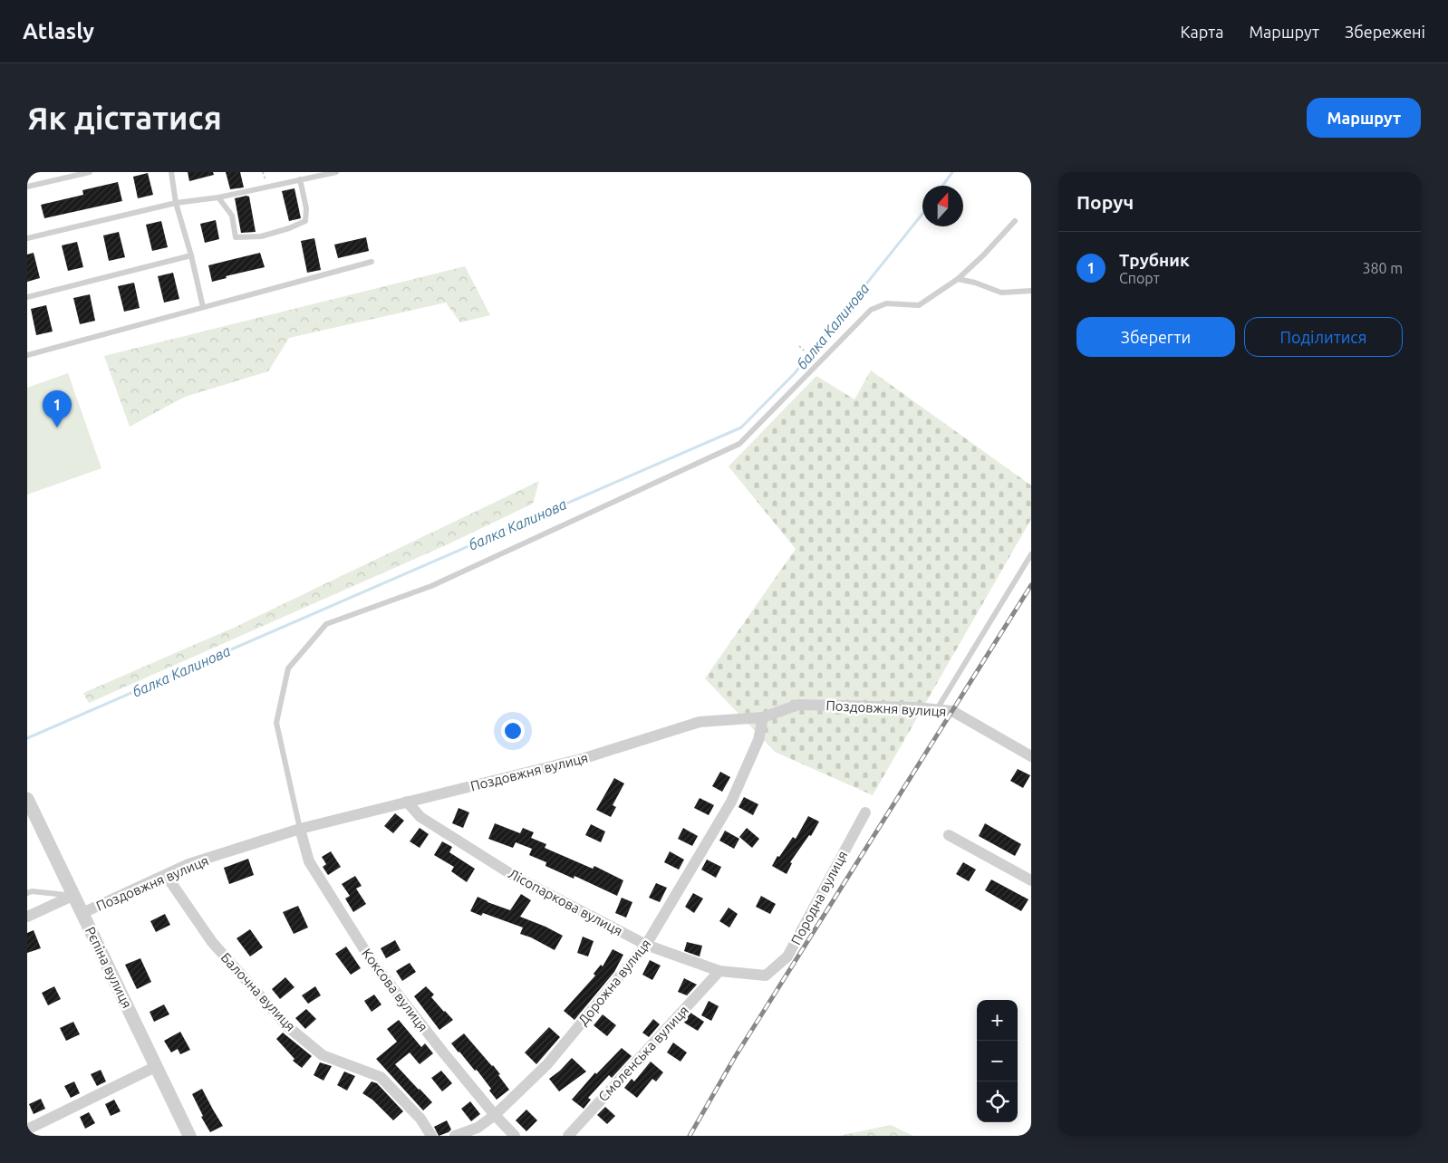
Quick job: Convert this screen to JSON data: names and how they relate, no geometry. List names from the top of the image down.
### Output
{
  "streets": {
    "street": [
      "Поздовжня вулиця",
      "Породна вулиця",
      "Лісопаркова вулиця",
      "Рєпіна вулиця",
      "Дорожна вулиця",
      "Коксова вулиця",
      "Балочна вулиця",
      "Смоленська вулиця"
    ]
  },
  "crossings": [
    ["Поздовжня вулиця", "Лісопаркова вулиця"],
    ["Поздовжня вулиця", "Рєпіна вулиця"],
    ["Поздовжня вулиця", "Дорожна вулиця"],
    ["Поздовжня вулиця", "Коксова вулиця"],
    ["Поздовжня вулиця", "Балочна вулиця"],
    ["Породна вулиця", "Лісопаркова вулиця"],
    ["Лісопаркова вулиця", "Дорожна вулиця"],
    ["Лісопаркова вулиця", "Смоленська вулиця"],
    ["Дорожна вулиця", "Коксова вулиця"]
  ],
  "water": ["балка Калинова"],
  "north": "top",
  "page": {
    "header": "Atlasly",
    "nav": ["Карта", "Маршрут", "Збережені"],
    "buttons": [
      "Маршрут",
      ["Зберегти", "Поділитися"]
    ],
    "title": "Як дістатися",
    "heading": "Поруч",
    "list": [
      {
        "mark": "1",
        "name": "Трубник",
        "note": "Спорт",
        "value": "380 m"
      }
    ],
    "pins": "1",
    "map_buttons": ["+", "−"]
  }
}
